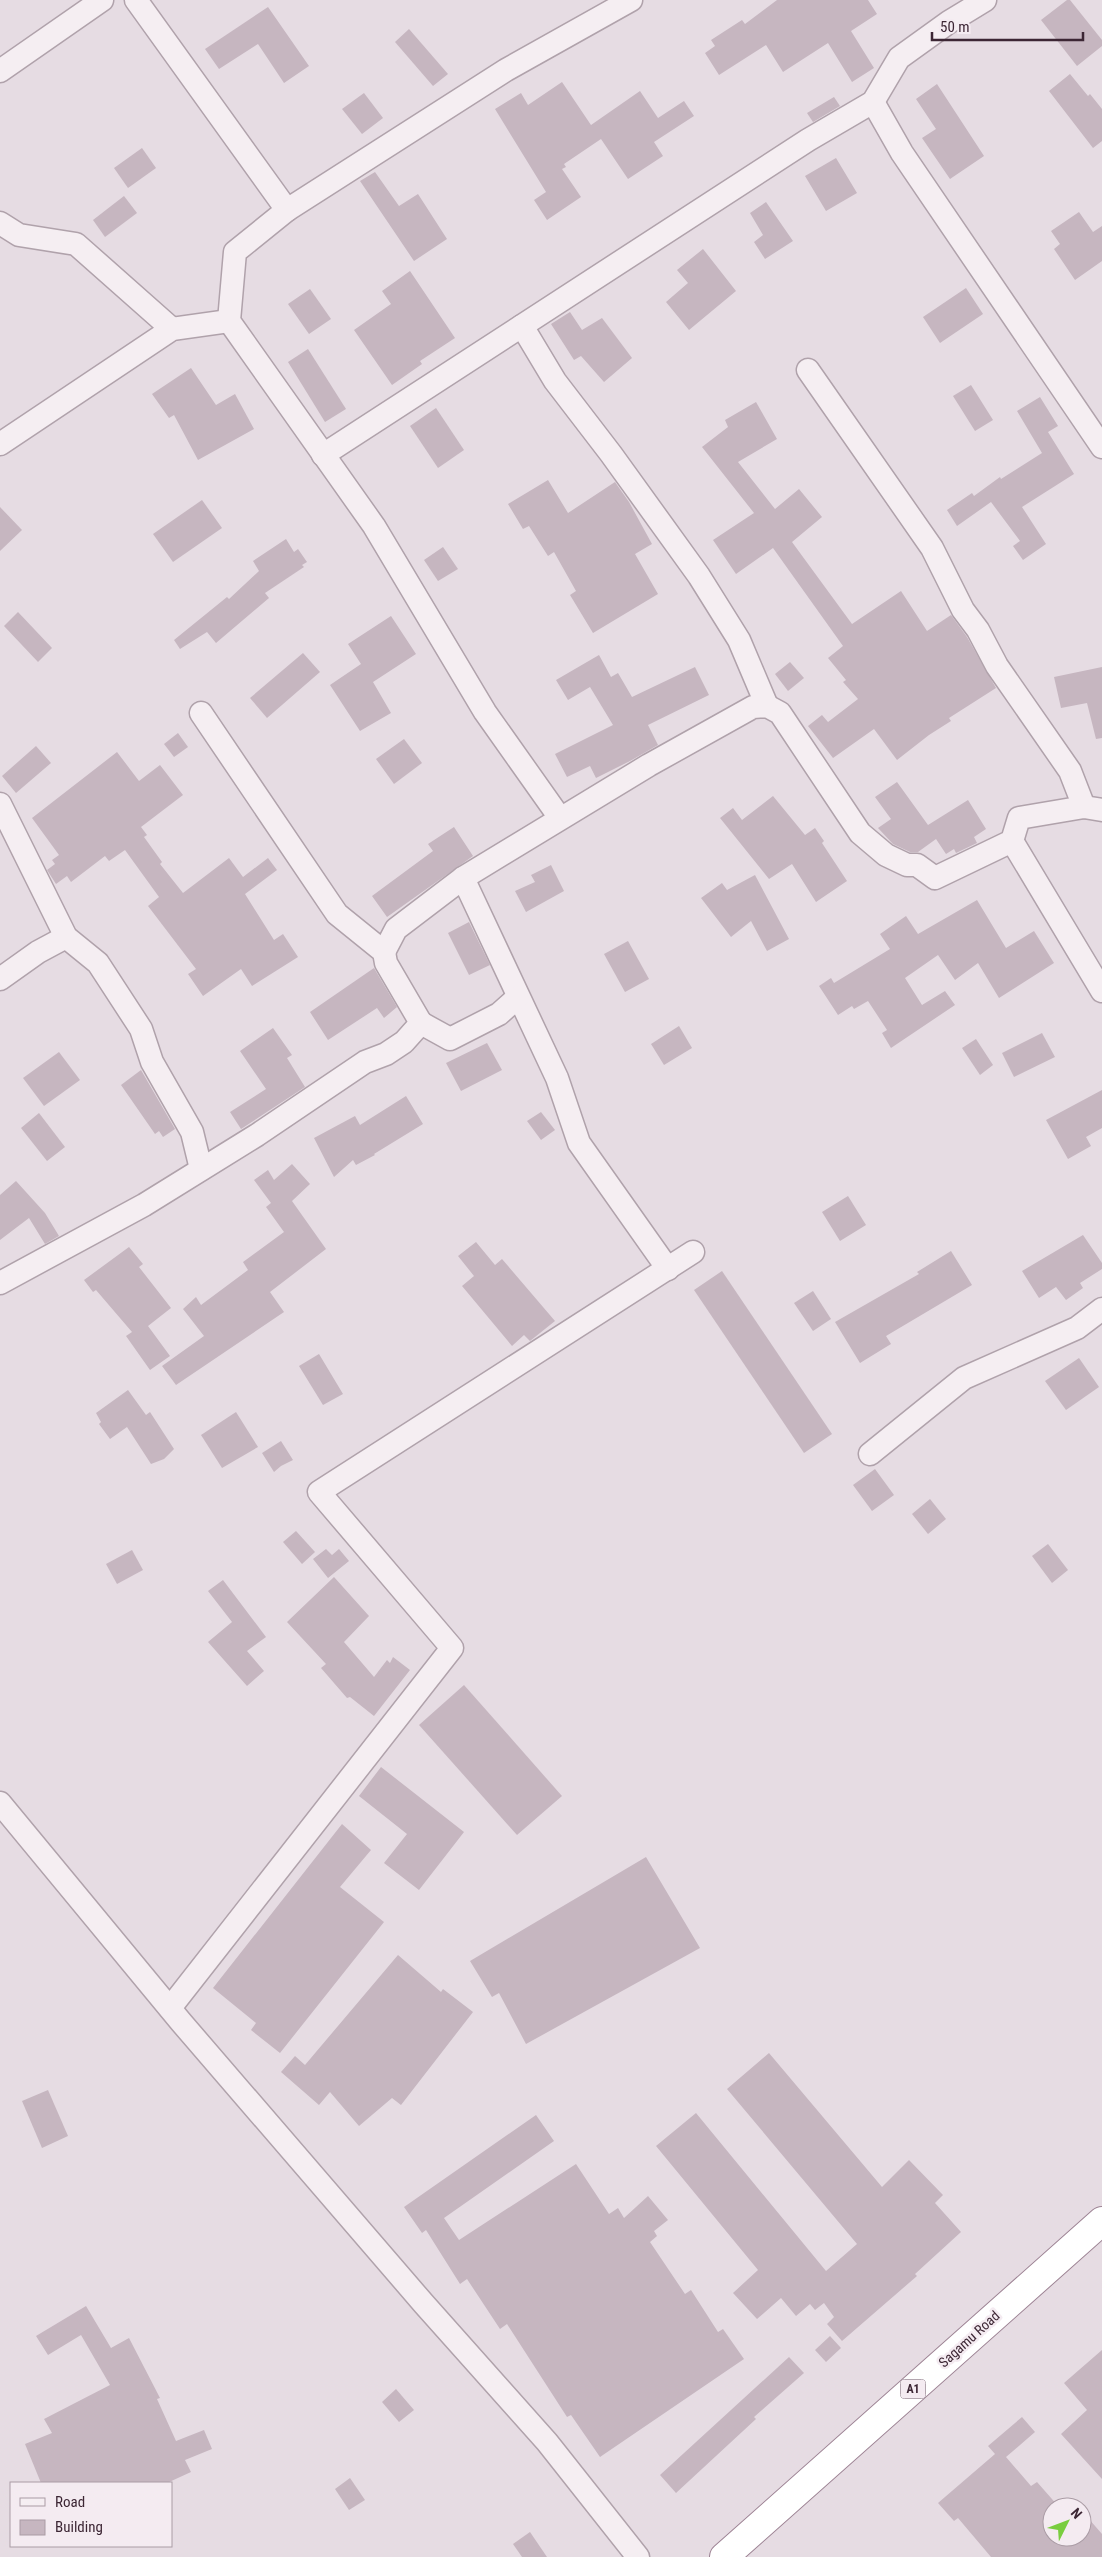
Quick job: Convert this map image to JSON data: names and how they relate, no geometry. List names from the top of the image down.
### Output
{
  "streets": {
    "highway": ["Sagamu Road", "A1"]
  },
  "legend": ["Road", "Building"],
  "scale_bar": "50 m",
  "north": "top right"
}
